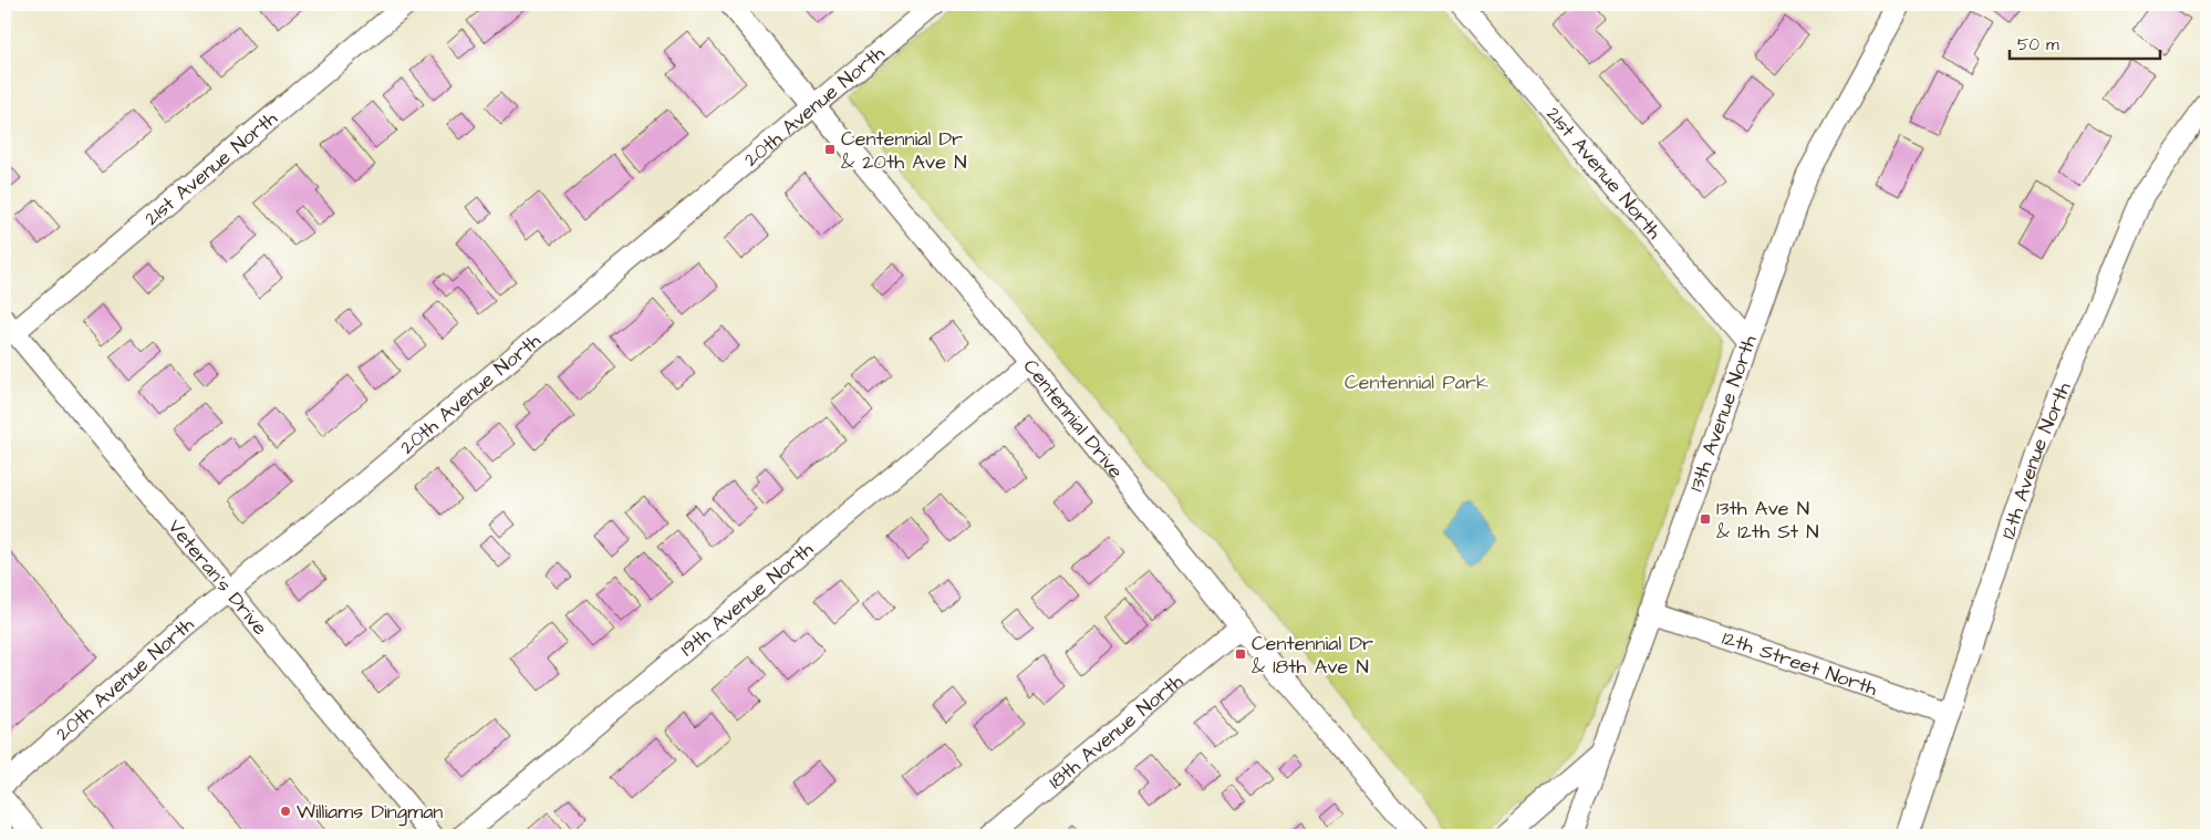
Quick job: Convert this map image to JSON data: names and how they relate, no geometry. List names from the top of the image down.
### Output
{
  "streets": {
    "street": [
      "20th Avenue North",
      "21st Avenue North",
      "13th Avenue North",
      "Centennial Drive",
      "12th Avenue North",
      "Veteran's Drive",
      "19th Avenue North",
      "12th Street North",
      "18th Avenue North"
    ]
  },
  "crossings": [
    ["20th Avenue North", "Centennial Drive"],
    ["20th Avenue North", "Veteran's Drive"],
    ["21st Avenue North", "13th Avenue North"],
    ["21st Avenue North", "Veteran's Drive"],
    ["13th Avenue North", "12th Street North"],
    ["Centennial Drive", "19th Avenue North"],
    ["Centennial Drive", "18th Avenue North"],
    ["12th Avenue North", "12th Street North"]
  ],
  "parks": ["Centennial Park"],
  "places": {
    "transit": ["Centennial Dr & 20th Ave N", "13th Ave N & 12th St N", "Centennial Dr & 18th Ave N"],
    "other": ["Williams Dingman"]
  },
  "scale_bar": "50 m"
}
